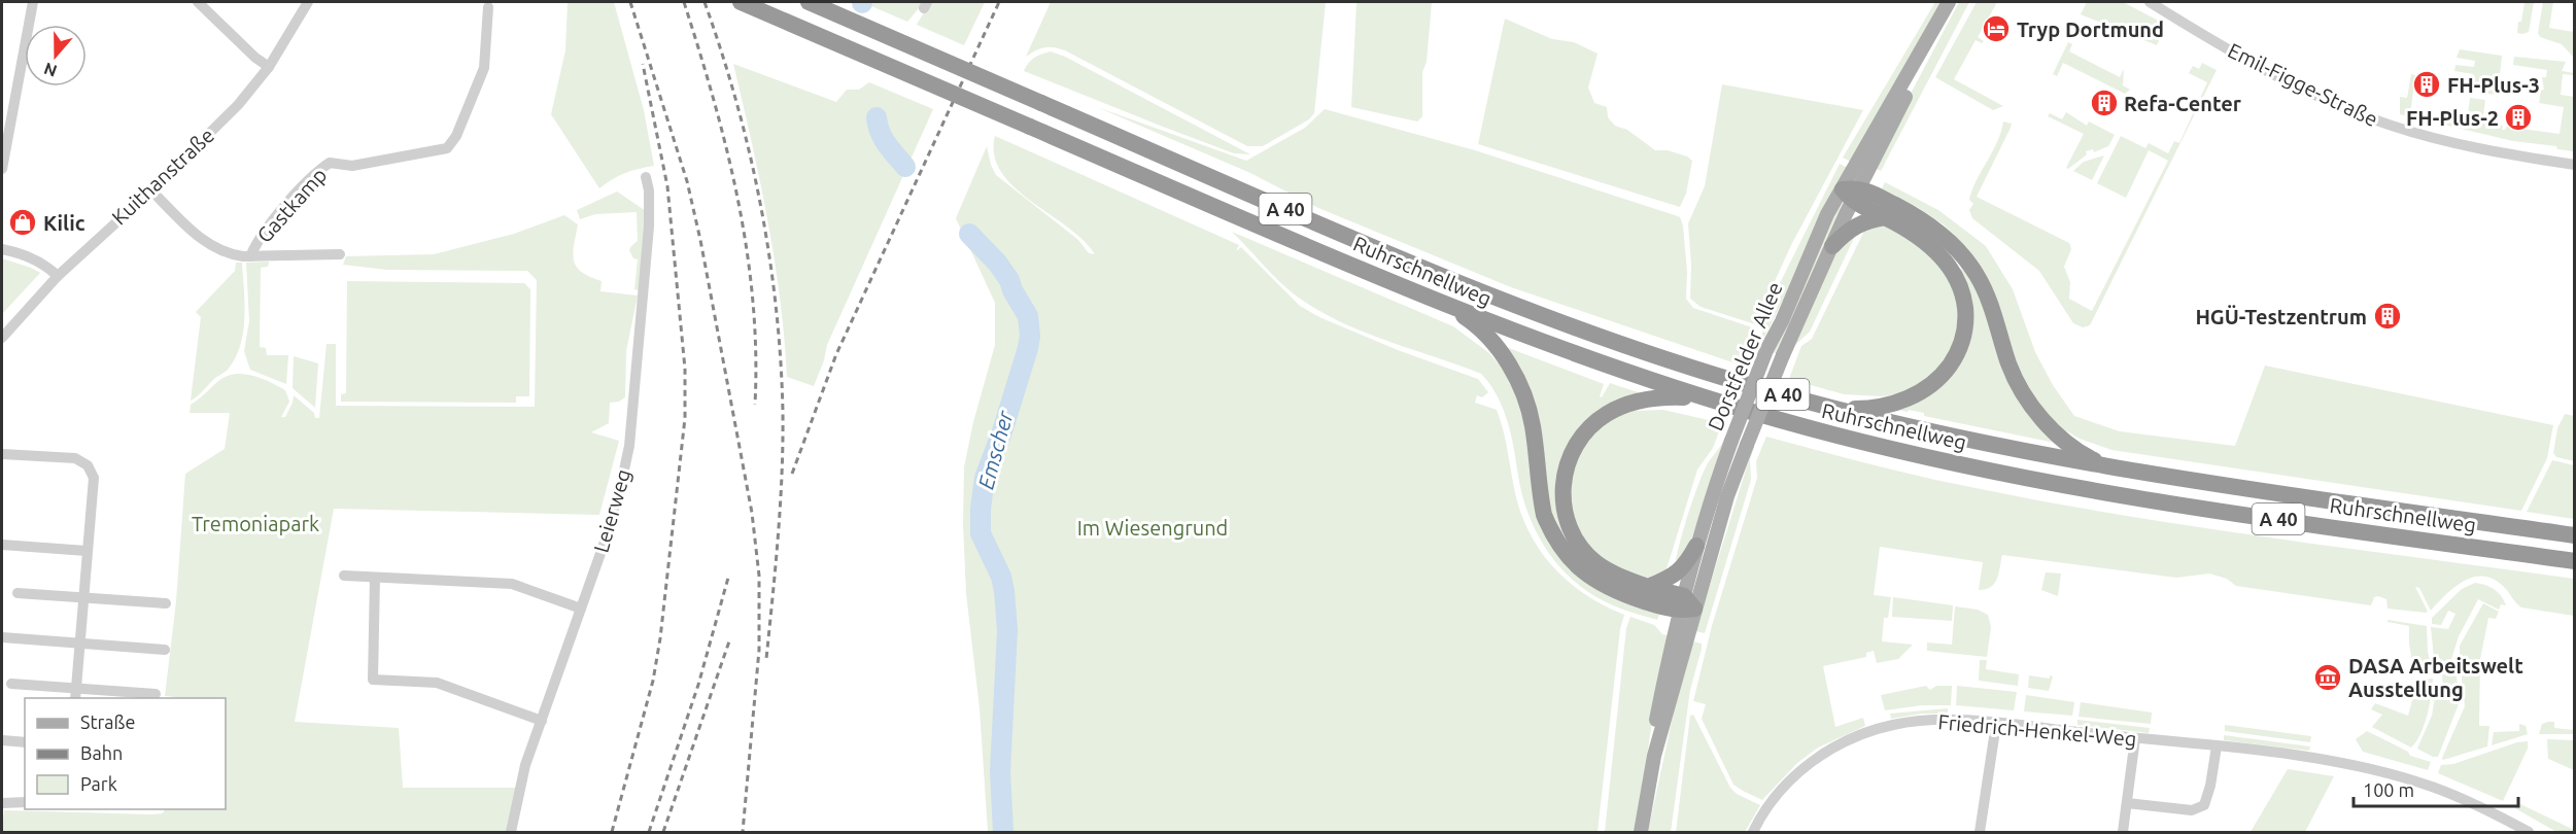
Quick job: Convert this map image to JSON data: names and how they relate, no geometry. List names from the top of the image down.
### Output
{
  "streets": {
    "highway": ["A 40", "Ruhrschnellweg"],
    "main road": ["Dorstfelder Allee"],
    "street": [
      "Emil-Figge-Straße",
      "Kuithanstraße",
      "Gastkamp",
      "Leierweg",
      "Friedrich-Henkel-Weg"
    ]
  },
  "water": ["Emscher"],
  "parks": ["Tremoniapark", "Im Wiesengrund"],
  "places": {
    "hotel": ["Tryp Dortmund"],
    "building": [
      "FH-Plus-3",
      "Refa-Center",
      "FH-Plus-2",
      "HGÜ-Testzentrum"
    ],
    "shop": ["Kilic"],
    "museum": ["DASA Arbeitswelt Ausstellung"]
  },
  "legend": ["Straße", "Bahn", "Park"],
  "scale_bar": "100 m",
  "north": "bottom"
}
